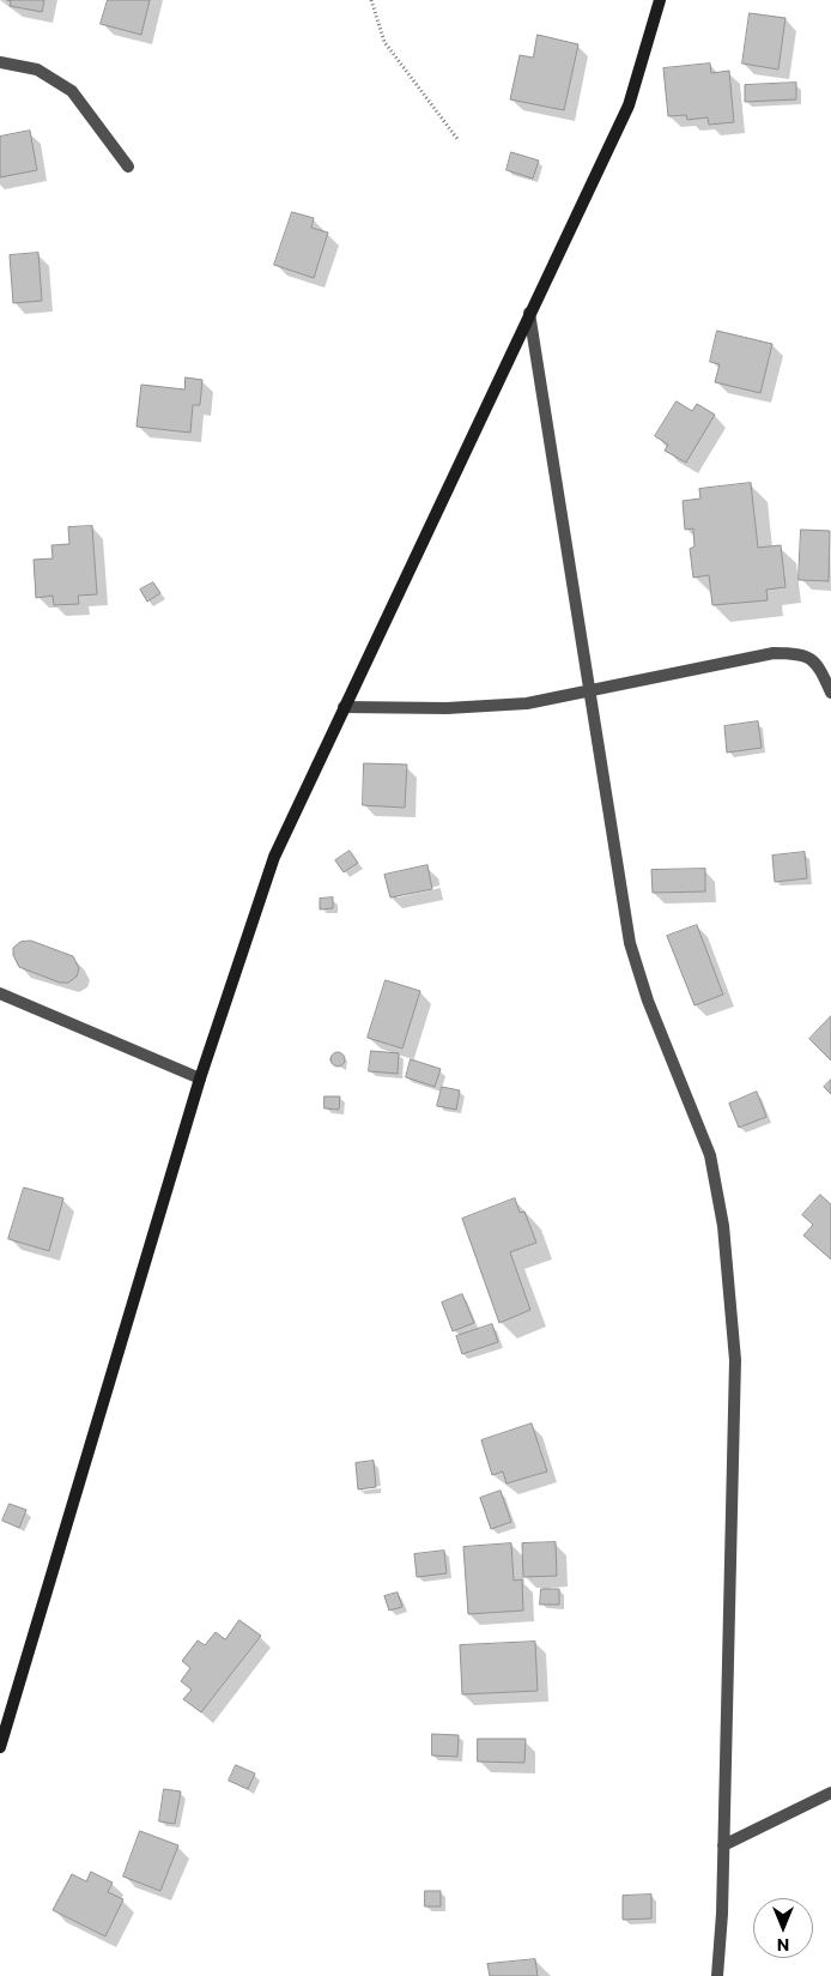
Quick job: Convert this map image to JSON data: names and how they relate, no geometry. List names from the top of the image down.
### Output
{
  "north": "bottom"
}
